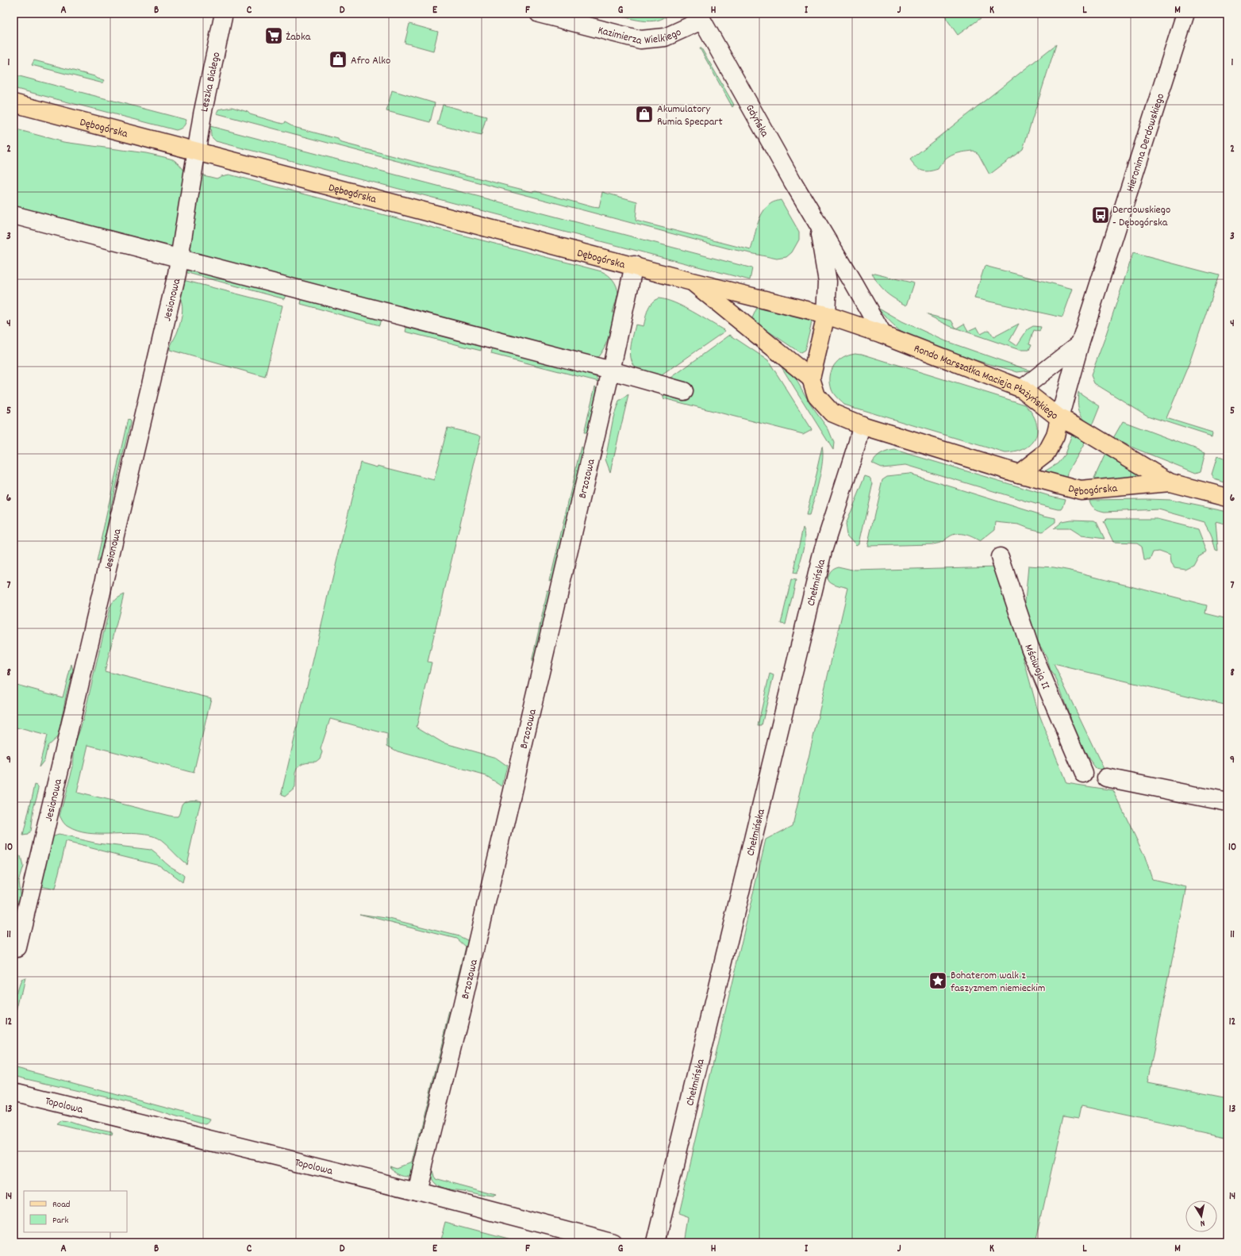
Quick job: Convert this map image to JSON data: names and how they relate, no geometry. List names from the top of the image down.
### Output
{
  "streets": {
    "main road": ["Dębogórska", "Rondo Marszałka Macieja Płażyńskiego"],
    "street": [
      "Kazimierza Wielkiego",
      "Leszka Białego",
      "Gdyńska",
      "Hieronima Derdowskiego",
      "Jesionowa",
      "Brzozowa",
      "Chełmińska",
      "Mściwoja II",
      "Topolowa"
    ]
  },
  "crossings": [
    ["Kazimierza Wielkiego", "Gdyńska"],
    ["Leszka Białego", "Dębogórska"],
    ["Leszka Białego", "Jesionowa"],
    ["Gdyńska", "Dębogórska"],
    ["Gdyńska", "Rondo Marszałka Macieja Płażyńskiego"],
    ["Dębogórska", "Hieronima Derdowskiego"],
    ["Dębogórska", "Jesionowa"],
    ["Dębogórska", "Rondo Marszałka Macieja Płażyńskiego"],
    ["Dębogórska", "Brzozowa"],
    ["Hieronima Derdowskiego", "Rondo Marszałka Macieja Płażyńskiego"],
    ["Brzozowa", "Topolowa"]
  ],
  "places": {
    "supermarket": ["Żabka"],
    "shop": ["Afro Alko", "Akumulatory Rumia Specpart"],
    "bus stop": ["Derdowskiego - Dębogórska"],
    "place": ["Bohaterom walk z faszyzmem niemieckim"]
  },
  "legend": ["Road", "Park"],
  "north": "bottom",
  "grid": {
    "columns": [
      "A",
      "B",
      "C",
      "D",
      "E",
      "F",
      "G",
      "H",
      "I",
      "J",
      "K",
      "L",
      "M"
    ],
    "rows": [
      "1",
      "2",
      "3",
      "4",
      "5",
      "6",
      "7",
      "8",
      "9",
      "10",
      "11",
      "12",
      "13",
      "14"
    ]
  }
}
